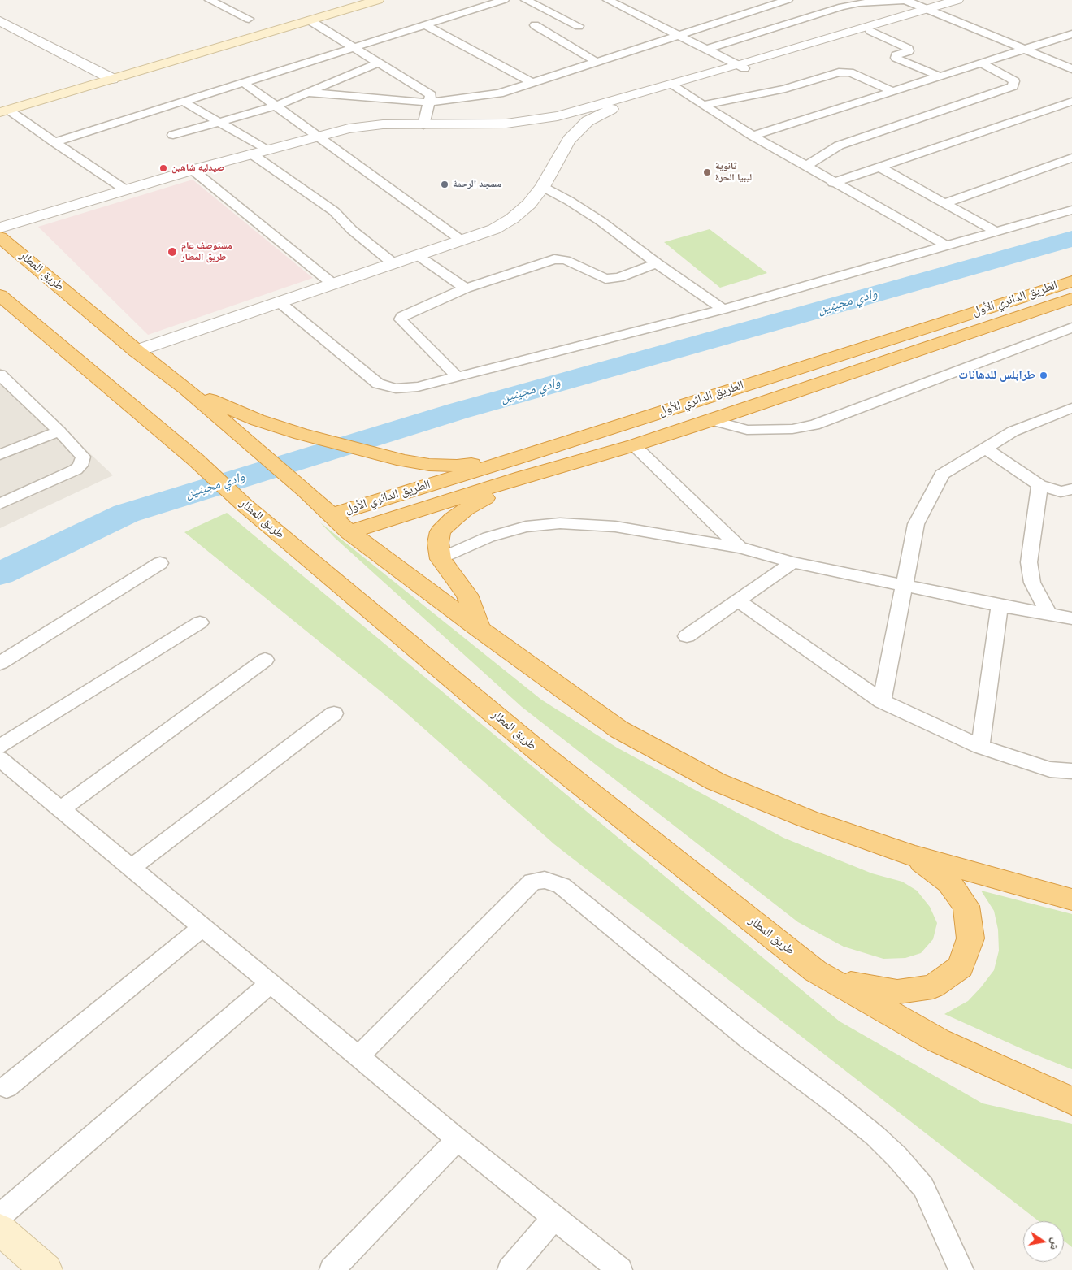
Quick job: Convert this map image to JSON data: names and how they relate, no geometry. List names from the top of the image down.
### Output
{
  "streets": {
    "highway": ["طريق المطار", "الطريق الدائري الأول"]
  },
  "crossings": [
    ["طريق المطار", "الطريق الدائري الأول"]
  ],
  "water": ["وادي مجينين"],
  "places": [
    "صيدليه شاهين",
    "ثانوية ليبيا الحرة",
    "مسجد الرحمة",
    "مستوصف عام طريق المطار",
    "طرابلس للدهانات"
  ],
  "north": "right"
}
